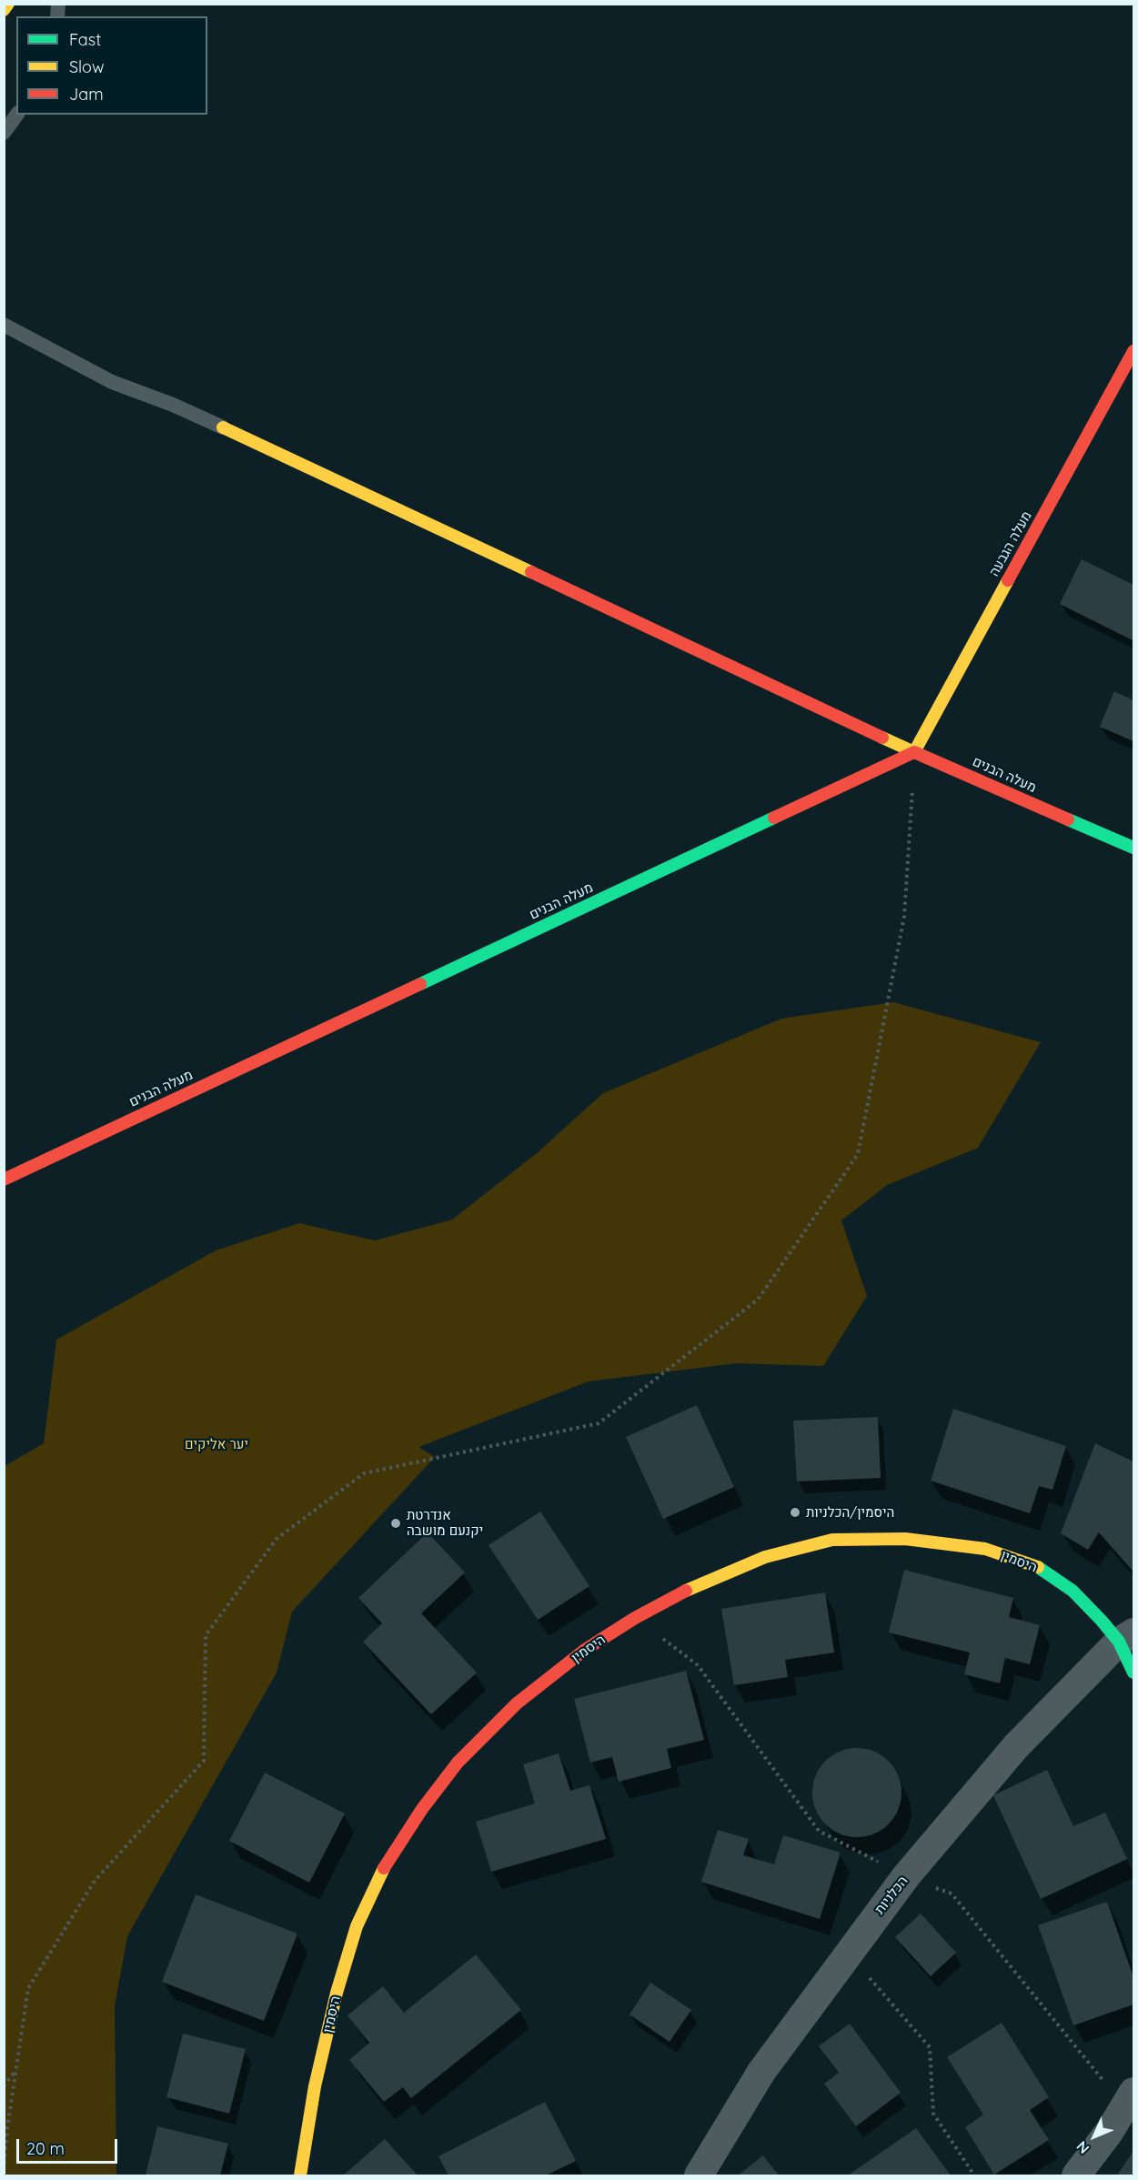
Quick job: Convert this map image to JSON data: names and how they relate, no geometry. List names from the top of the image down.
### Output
{
  "streets": {
    "street": [
      "מעלה הגבעה",
      "מעלה הבנים",
      "היסמין",
      "הכלניות"
    ]
  },
  "crossings": [
    ["מעלה הגבעה", "מעלה הבנים"],
    ["היסמין", "הכלניות"]
  ],
  "parks": ["יער אליקים"],
  "places": ["היסמין/הכלניות", "אנדרטת יקנעם מושבה"],
  "legend": ["Fast", "Slow", "Jam"],
  "scale_bar": "20 m",
  "north": "bottom left"
}
